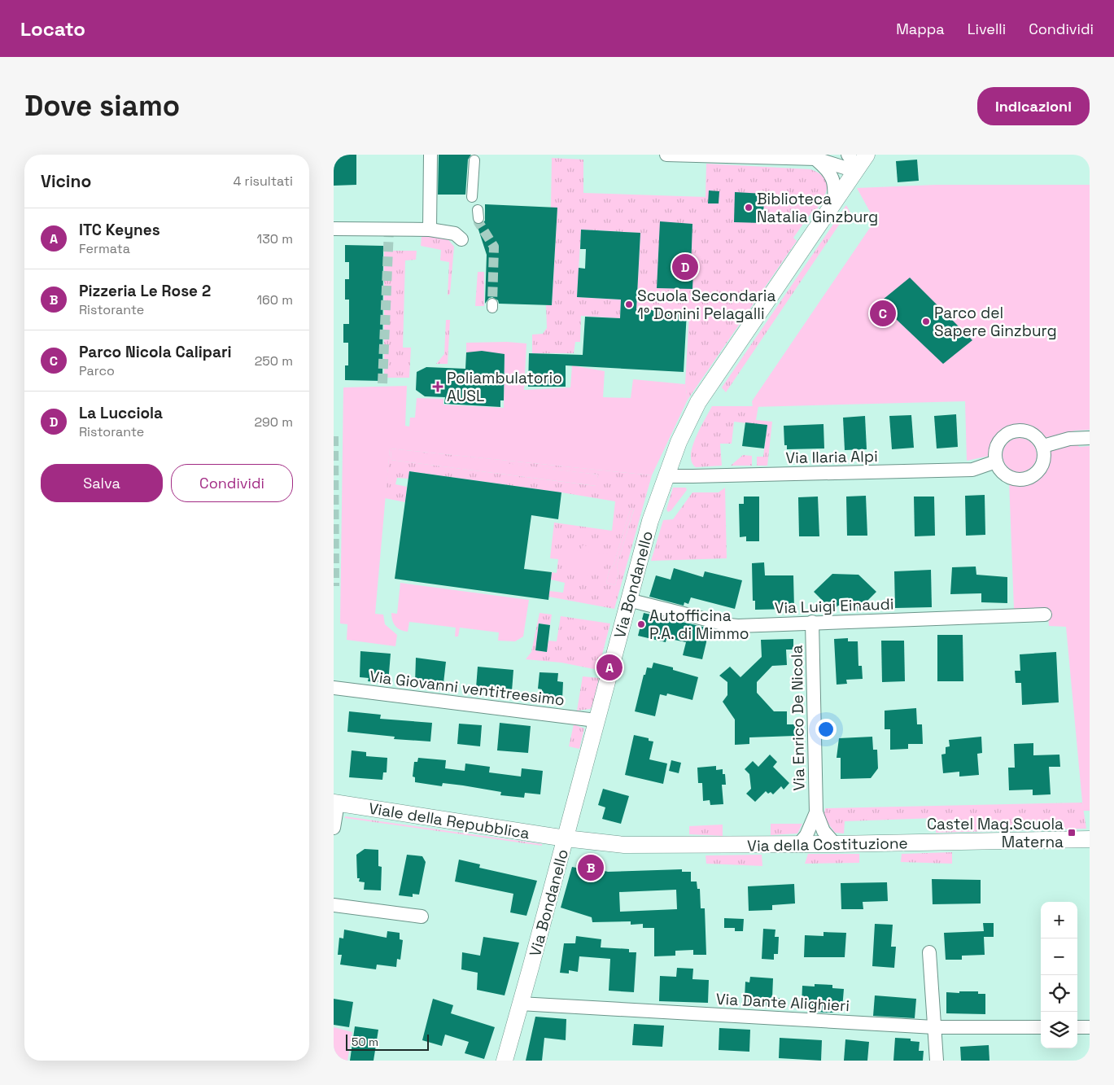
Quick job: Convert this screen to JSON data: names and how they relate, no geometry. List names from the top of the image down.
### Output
{
  "streets": {
    "street": [
      "Via Ilaria Alpi",
      "Via Bondanello",
      "Via Luigi Einaudi",
      "Via Giovanni ventitreesimo",
      "Via Enrico De Nicola",
      "Viale della Repubblica",
      "Via della Costituzione",
      "Via Dante Alighieri"
    ]
  },
  "crossings": [
    ["Via Ilaria Alpi", "Via Bondanello"],
    ["Via Bondanello", "Via Luigi Einaudi"],
    ["Via Bondanello", "Via Giovanni ventitreesimo"],
    ["Via Bondanello", "Viale della Repubblica"],
    ["Via Bondanello", "Via della Costituzione"],
    ["Via Bondanello", "Via Dante Alighieri"],
    ["Via Luigi Einaudi", "Via Enrico De Nicola"],
    ["Via Enrico De Nicola", "Via della Costituzione"],
    ["Viale della Repubblica", "Via della Costituzione"]
  ],
  "places": {
    "other": [
      "Biblioteca Natalia Ginzburg",
      "Scuola Secondaria 1° Donini Pelagalli",
      "Parco del Sapere Ginzburg",
      "Autofficina P.A. di Mimmo"
    ],
    "health": ["Poliambulatorio AUSL"],
    "transit": ["Castel Mag.Scuola Materna"]
  },
  "scale_bar": "50 m",
  "page": {
    "header": "Locato",
    "nav": ["Mappa", "Livelli", "Condividi"],
    "buttons": [
      "Indicazioni",
      ["Salva", "Condividi"]
    ],
    "title": "Dove siamo",
    "heading": ["Vicino", "4 risultati"],
    "list": [
      {
        "mark": "A",
        "name": "ITC Keynes",
        "note": "Fermata",
        "value": "130 m"
      },
      {
        "mark": "B",
        "name": "Pizzeria Le Rose 2",
        "note": "Ristorante",
        "value": "160 m"
      },
      {
        "mark": "C",
        "name": "Parco Nicola Calipari",
        "note": "Parco",
        "value": "250 m"
      },
      {
        "mark": "D",
        "name": "La Lucciola",
        "note": "Ristorante",
        "value": "290 m"
      }
    ],
    "pins": [
      "D",
      "C",
      "A",
      "B"
    ],
    "map_buttons": ["+", "−"],
    "scale": "50 m"
  }
}
